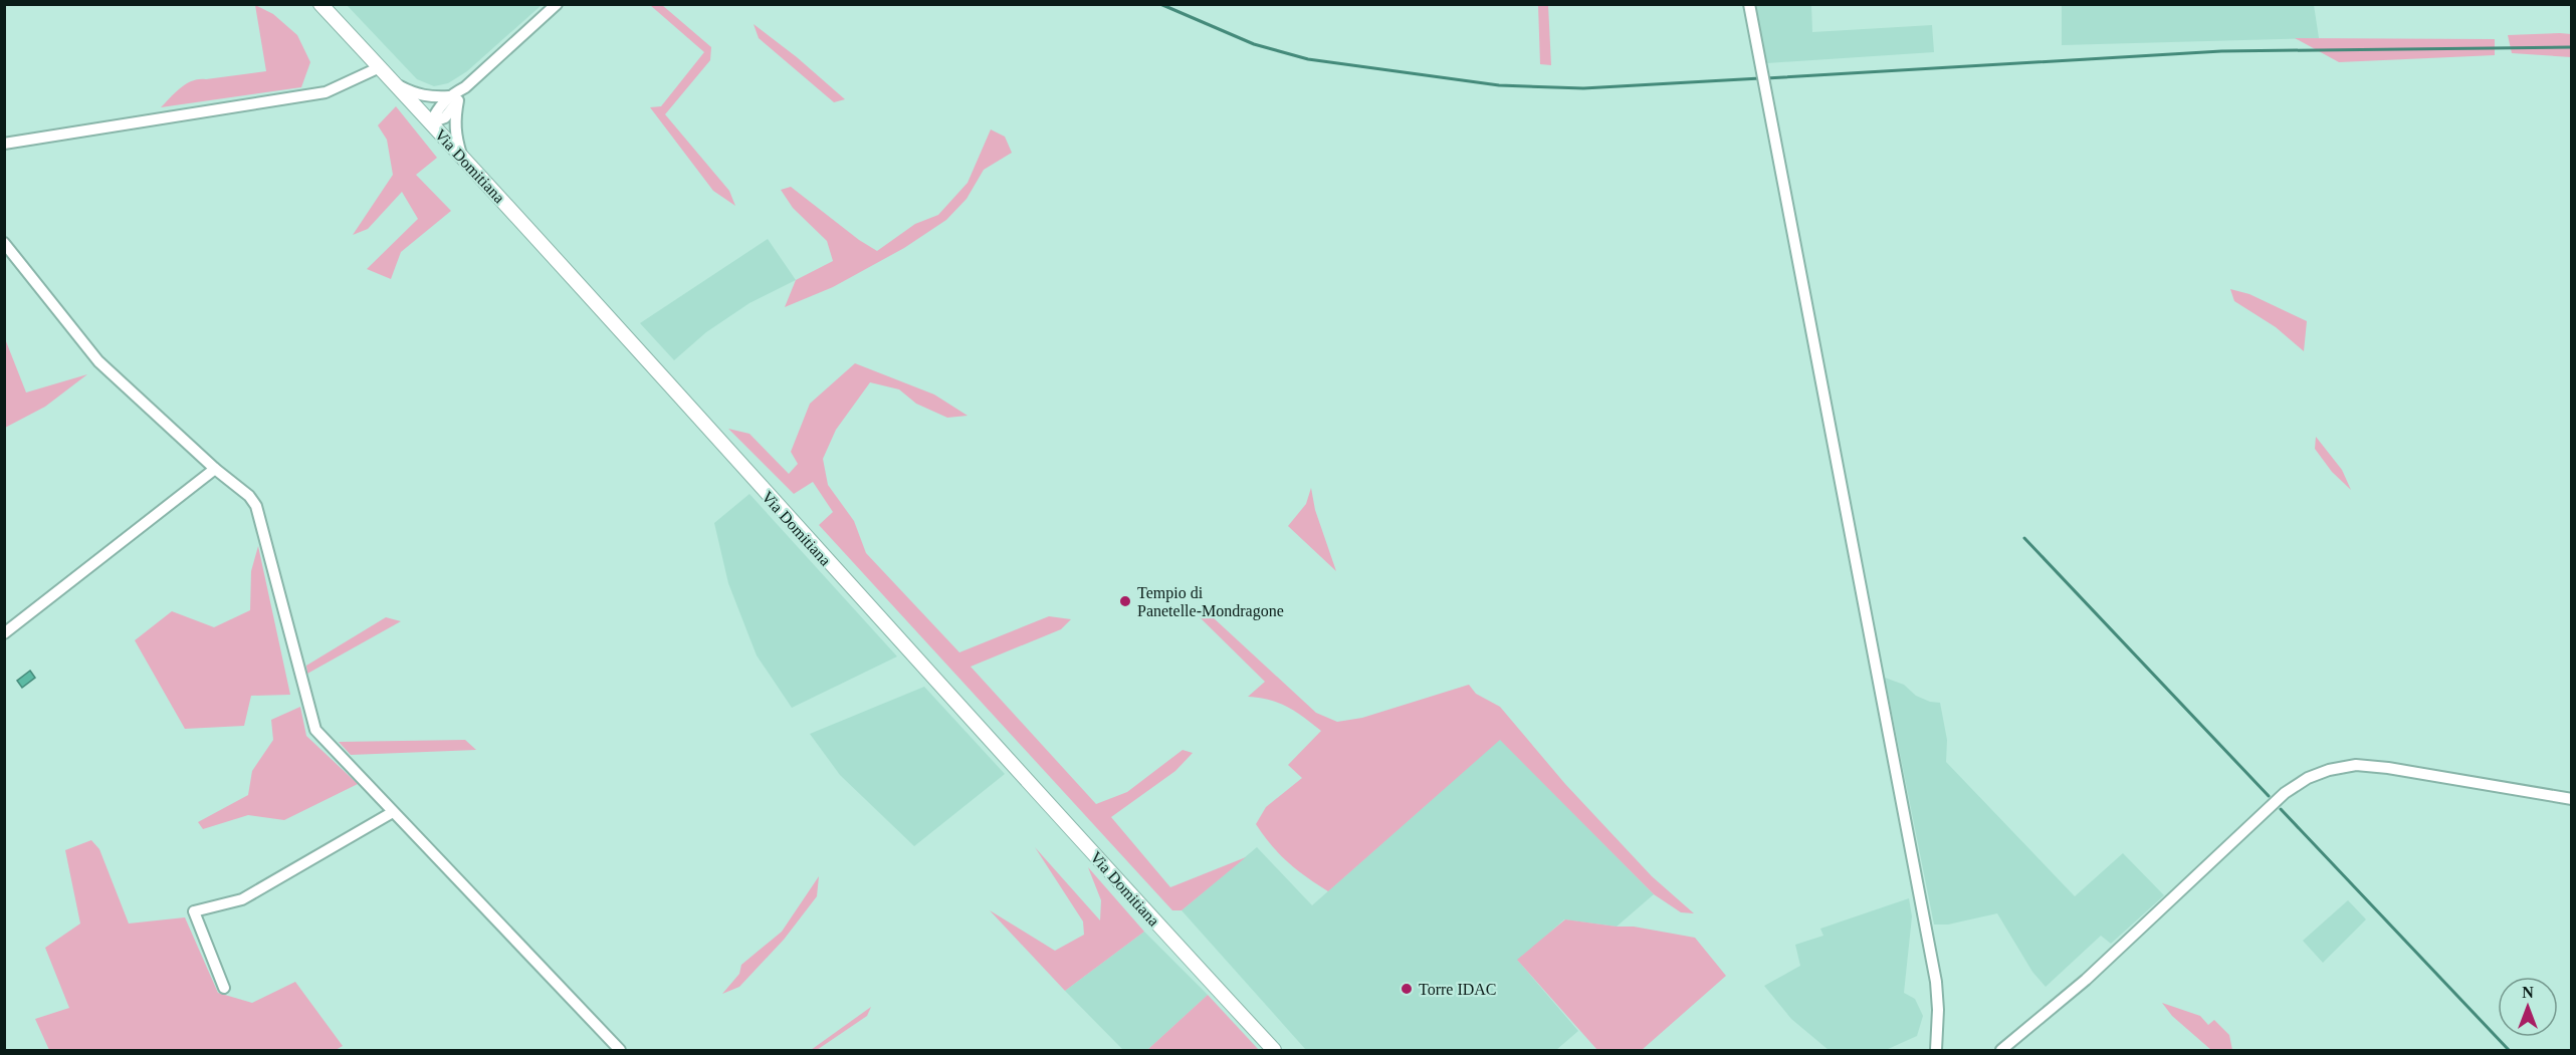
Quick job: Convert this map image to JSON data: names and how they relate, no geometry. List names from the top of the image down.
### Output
{
  "streets": {
    "main road": ["Via Domitiana"]
  },
  "places": ["Tempio di Panetelle-Mondragone", "Torre IDAC"],
  "north": "top"
}
